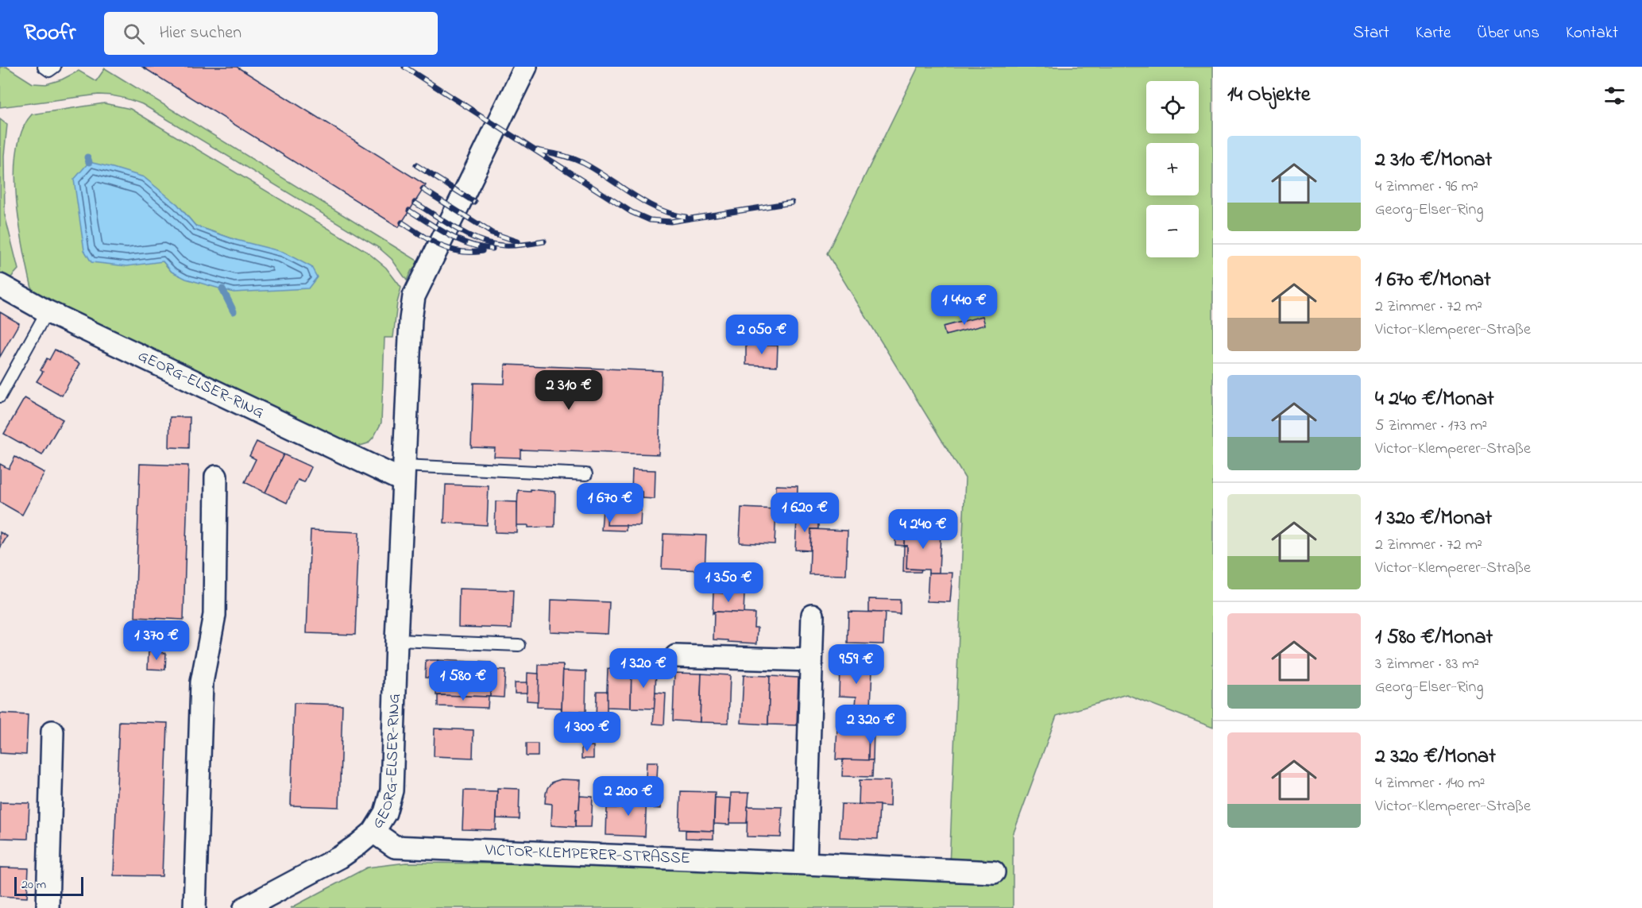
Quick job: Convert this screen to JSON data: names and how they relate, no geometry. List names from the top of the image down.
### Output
{
  "streets": {
    "street": ["GEORG-ELSER-RING", "VICTOR-KLEMPERER-STRASSE"]
  },
  "crossings": [
    ["GEORG-ELSER-RING", "VICTOR-KLEMPERER-STRASSE"]
  ],
  "scale_bar": "20 m",
  "page": {
    "header": "Roofr",
    "search": "Hier suchen",
    "nav": [
      "Start",
      "Karte",
      "Über uns",
      "Kontakt"
    ],
    "heading": "14 Objekte",
    "map_buttons": ["+", "−"],
    "list": [
      {
        "name": "2 310 €/Monat",
        "note": "4 Zimmer · 96 m² · Georg-Elser-Ring"
      },
      {
        "name": "1 670 €/Monat",
        "note": "2 Zimmer · 72 m² · Victor-Klemperer-Straße"
      },
      {
        "name": "4 240 €/Monat",
        "note": "5 Zimmer · 173 m² · Victor-Klemperer-Straße"
      },
      {
        "name": "1 320 €/Monat",
        "note": "2 Zimmer · 72 m² · Victor-Klemperer-Straße"
      },
      {
        "name": "1 580 €/Monat",
        "note": "3 Zimmer · 83 m² · Georg-Elser-Ring"
      },
      {
        "name": "2 320 €/Monat",
        "note": "4 Zimmer · 140 m² · Victor-Klemperer-Straße"
      }
    ],
    "price": [
      "1 440 €",
      "2 050 €",
      "2 310 €",
      "1 670 €",
      "1 620 €",
      "4 240 €",
      "1 350 €",
      "1 370 €",
      "959 €",
      "1 320 €",
      "1 580 €",
      "2 320 €",
      "1 300 €",
      "2 200 €"
    ],
    "scale": "20 m"
  }
}
